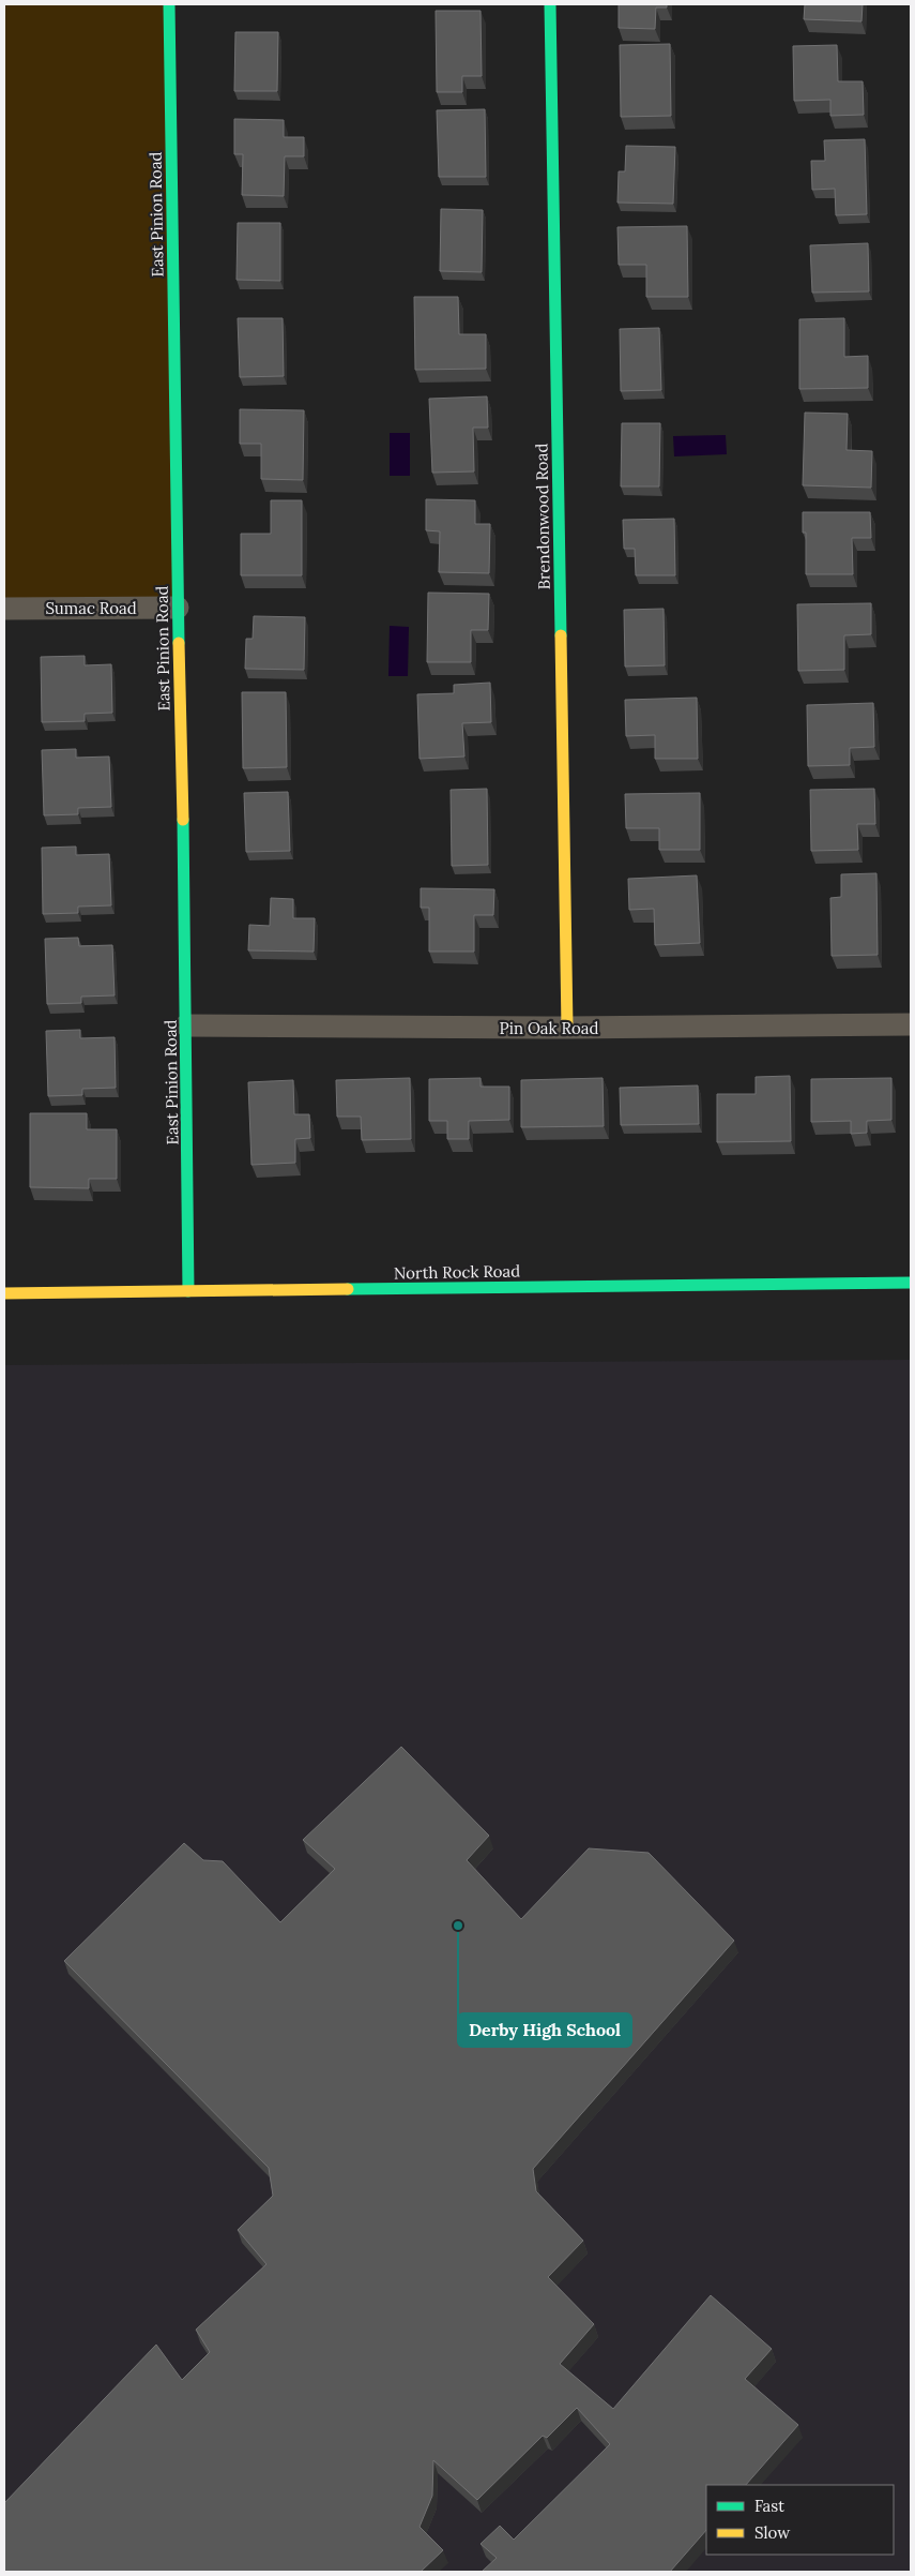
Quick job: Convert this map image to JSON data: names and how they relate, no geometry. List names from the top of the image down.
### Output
{
  "streets": {
    "street": [
      "East Pinion Road",
      "Brendonwood Road",
      "Sumac Road",
      "Pin Oak Road",
      "North Rock Road"
    ]
  },
  "crossings": [
    ["East Pinion Road", "Sumac Road"],
    ["East Pinion Road", "Pin Oak Road"],
    ["East Pinion Road", "North Rock Road"],
    ["Brendonwood Road", "Pin Oak Road"]
  ],
  "places": ["Derby High School"],
  "legend": ["Fast", "Slow"]
}
